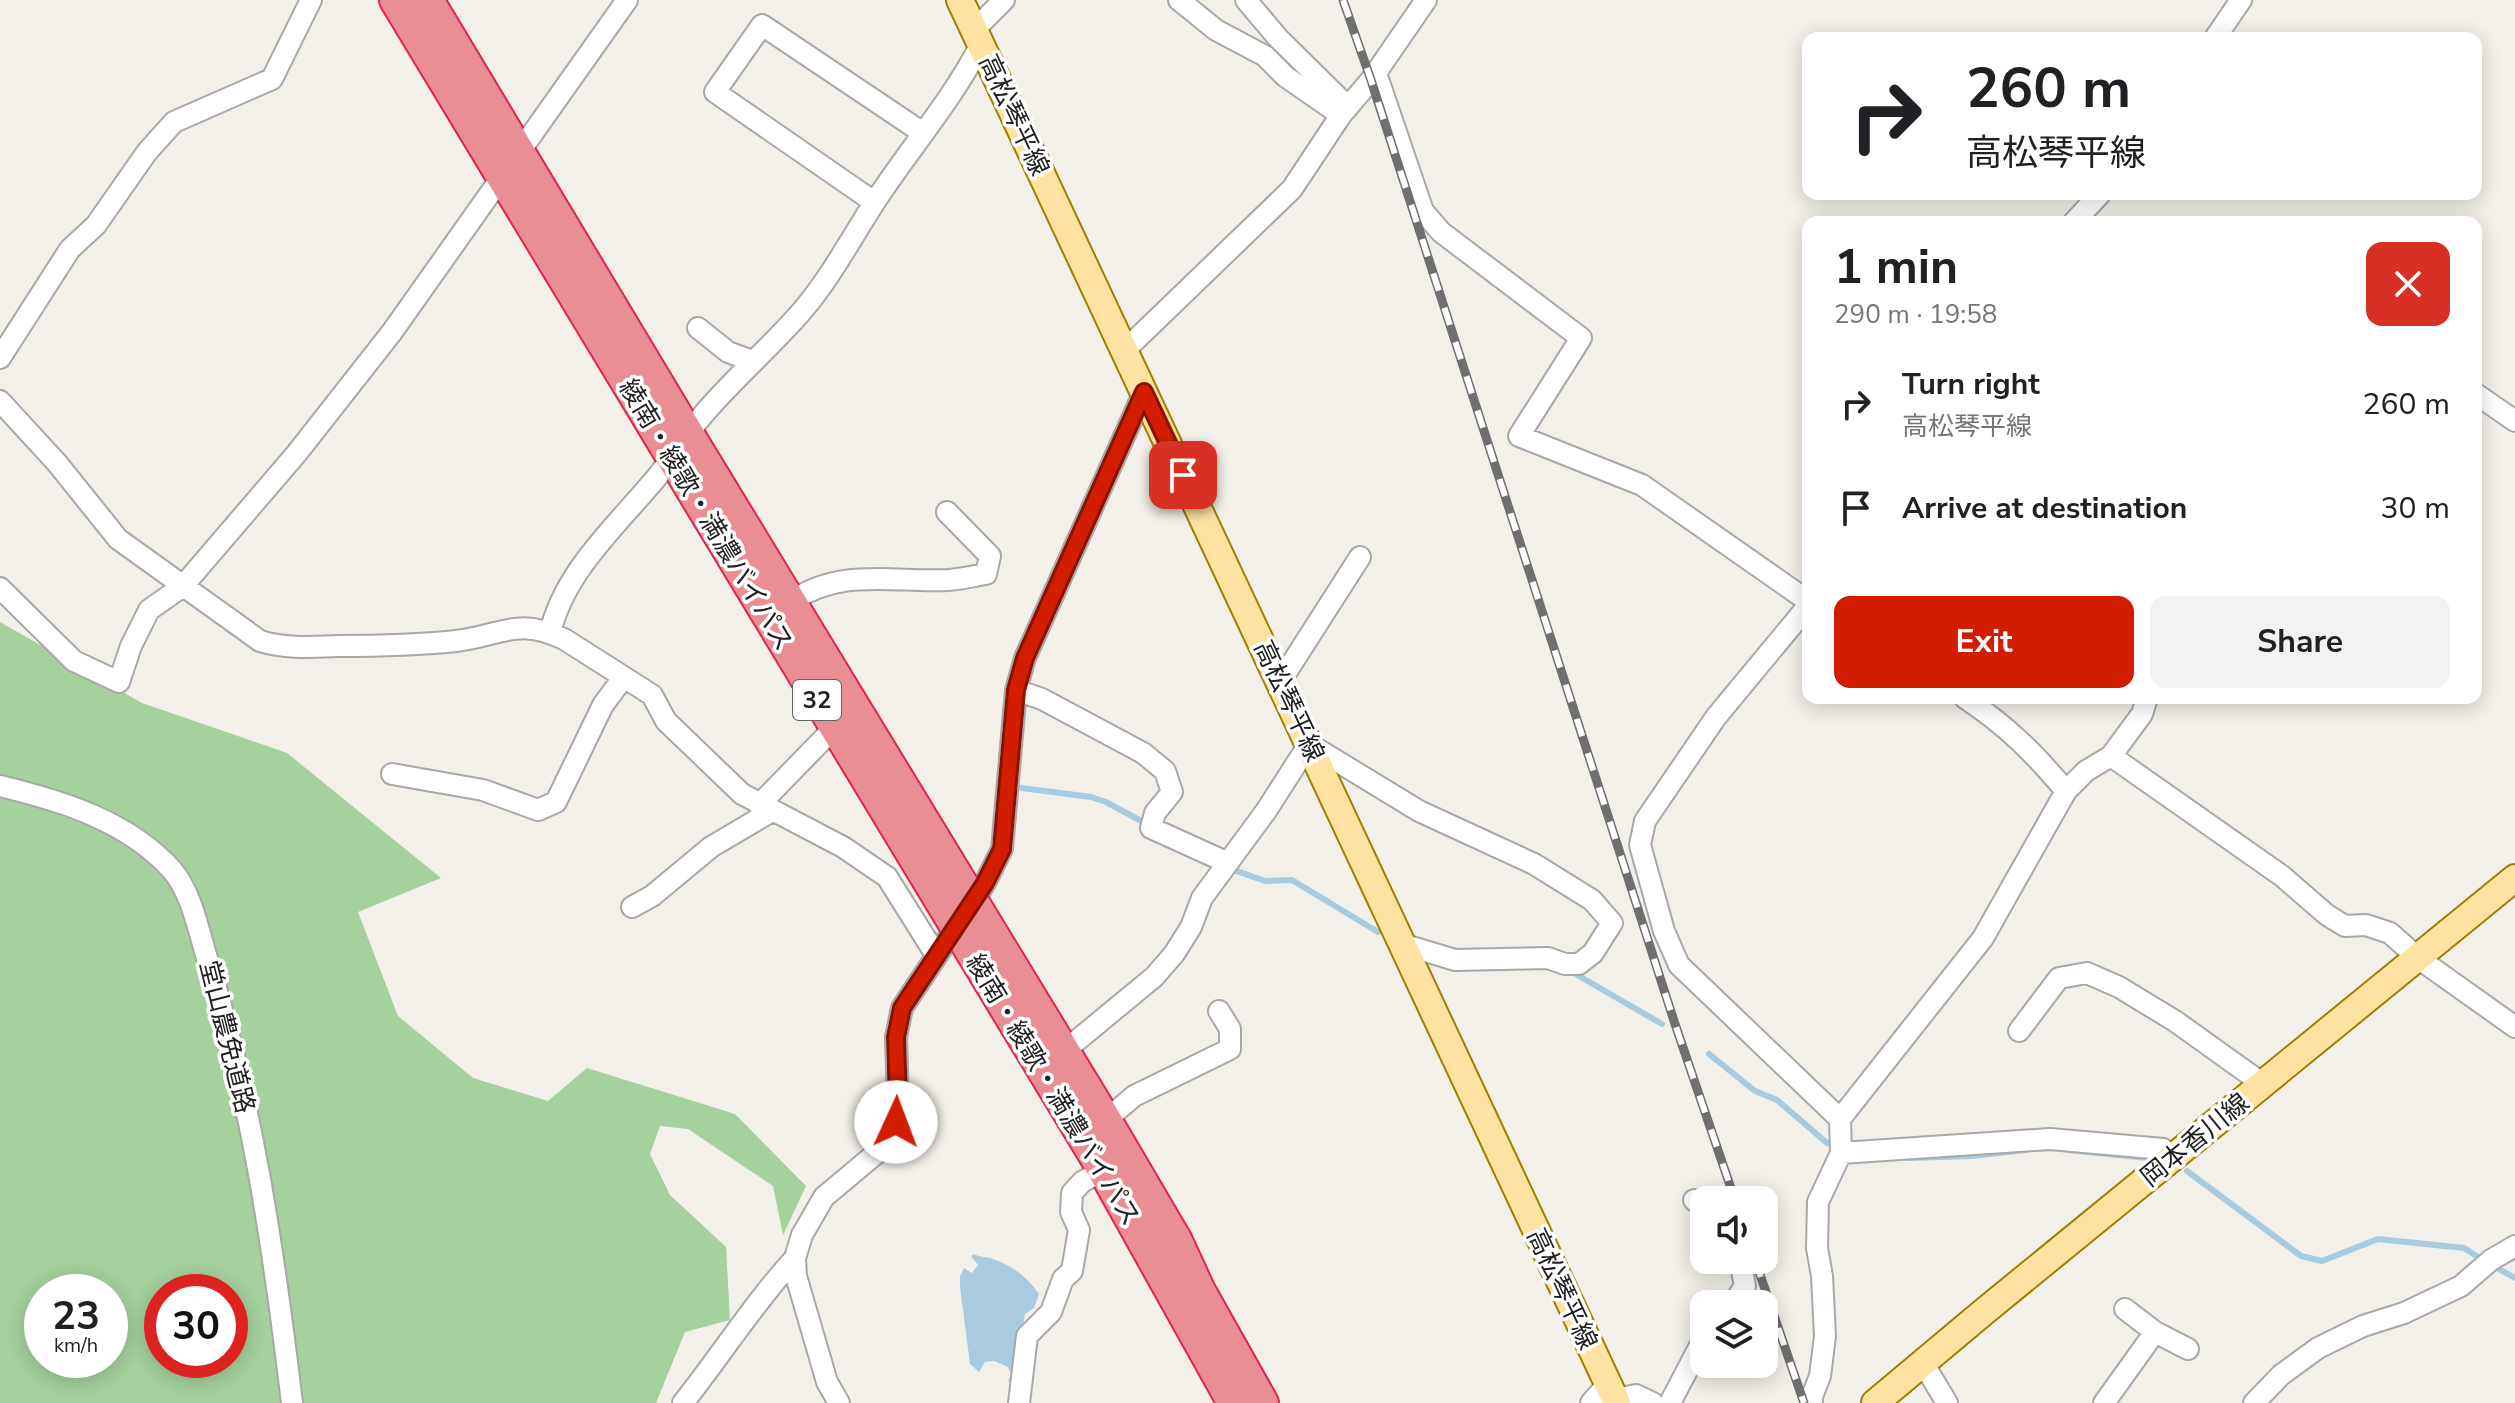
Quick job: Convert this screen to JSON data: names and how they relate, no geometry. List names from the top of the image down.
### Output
{
  "streets": {
    "highway": ["綾南・綾歌・満濃バイパス", "32"],
    "main road": ["高松琴平線", "岡本香川線"],
    "street": ["堂山農免道路"]
  },
  "page": {
    "turn": ["260 m", "高松琴平線"],
    "heading": ["1 min", "290 m · 19:58"],
    "list": [
      {
        "name": "Turn right",
        "note": "高松琴平線",
        "value": "260 m"
      },
      {
        "name": "Arrive at destination",
        "value": "30 m"
      }
    ],
    "buttons": ["Exit", "Share"],
    "speed": "23 km/h",
    "limit": "30"
  }
}
